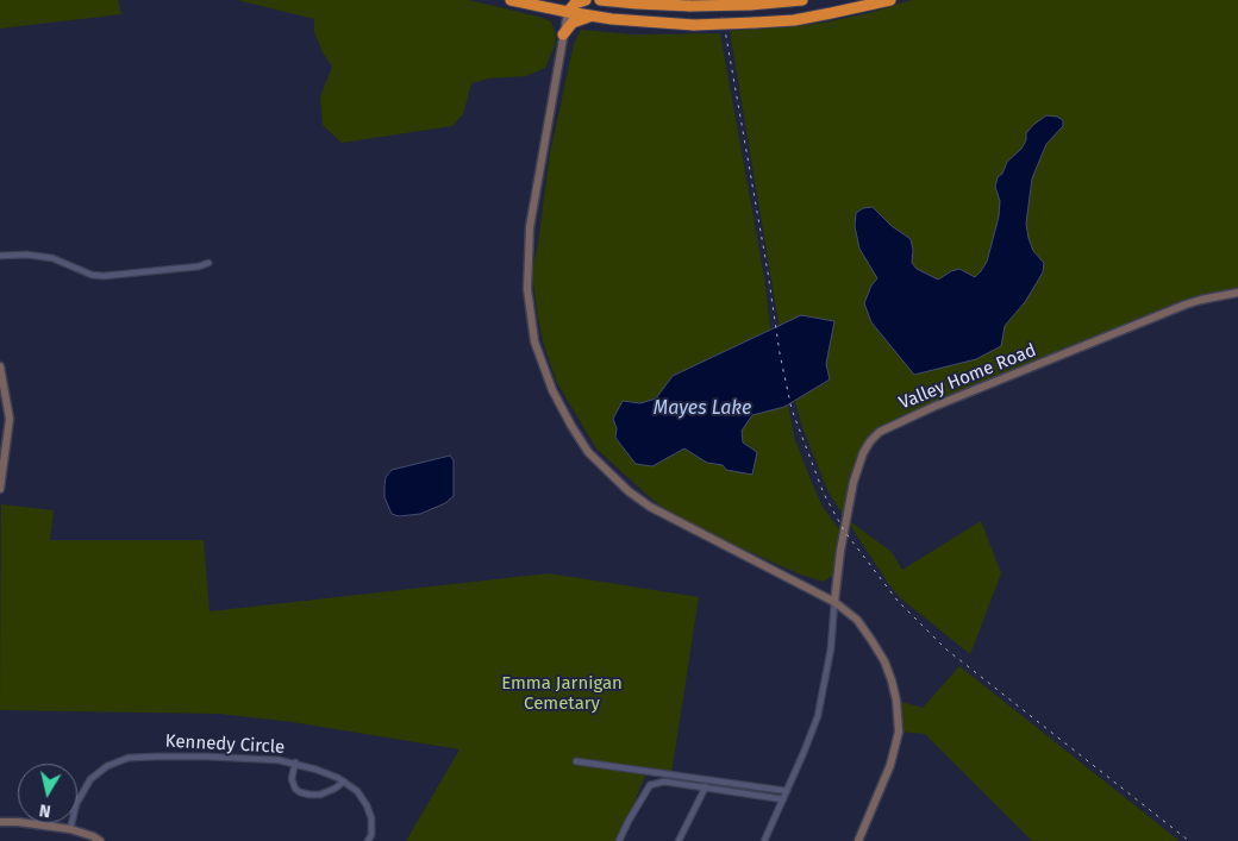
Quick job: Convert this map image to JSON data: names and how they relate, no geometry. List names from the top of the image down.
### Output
{
  "streets": {
    "main road": ["Valley Home Road"],
    "street": ["Kennedy Circle"]
  },
  "water": ["Mayes Lake"],
  "parks": ["Emma Jarnigan Cemetary"],
  "north": "bottom"
}
